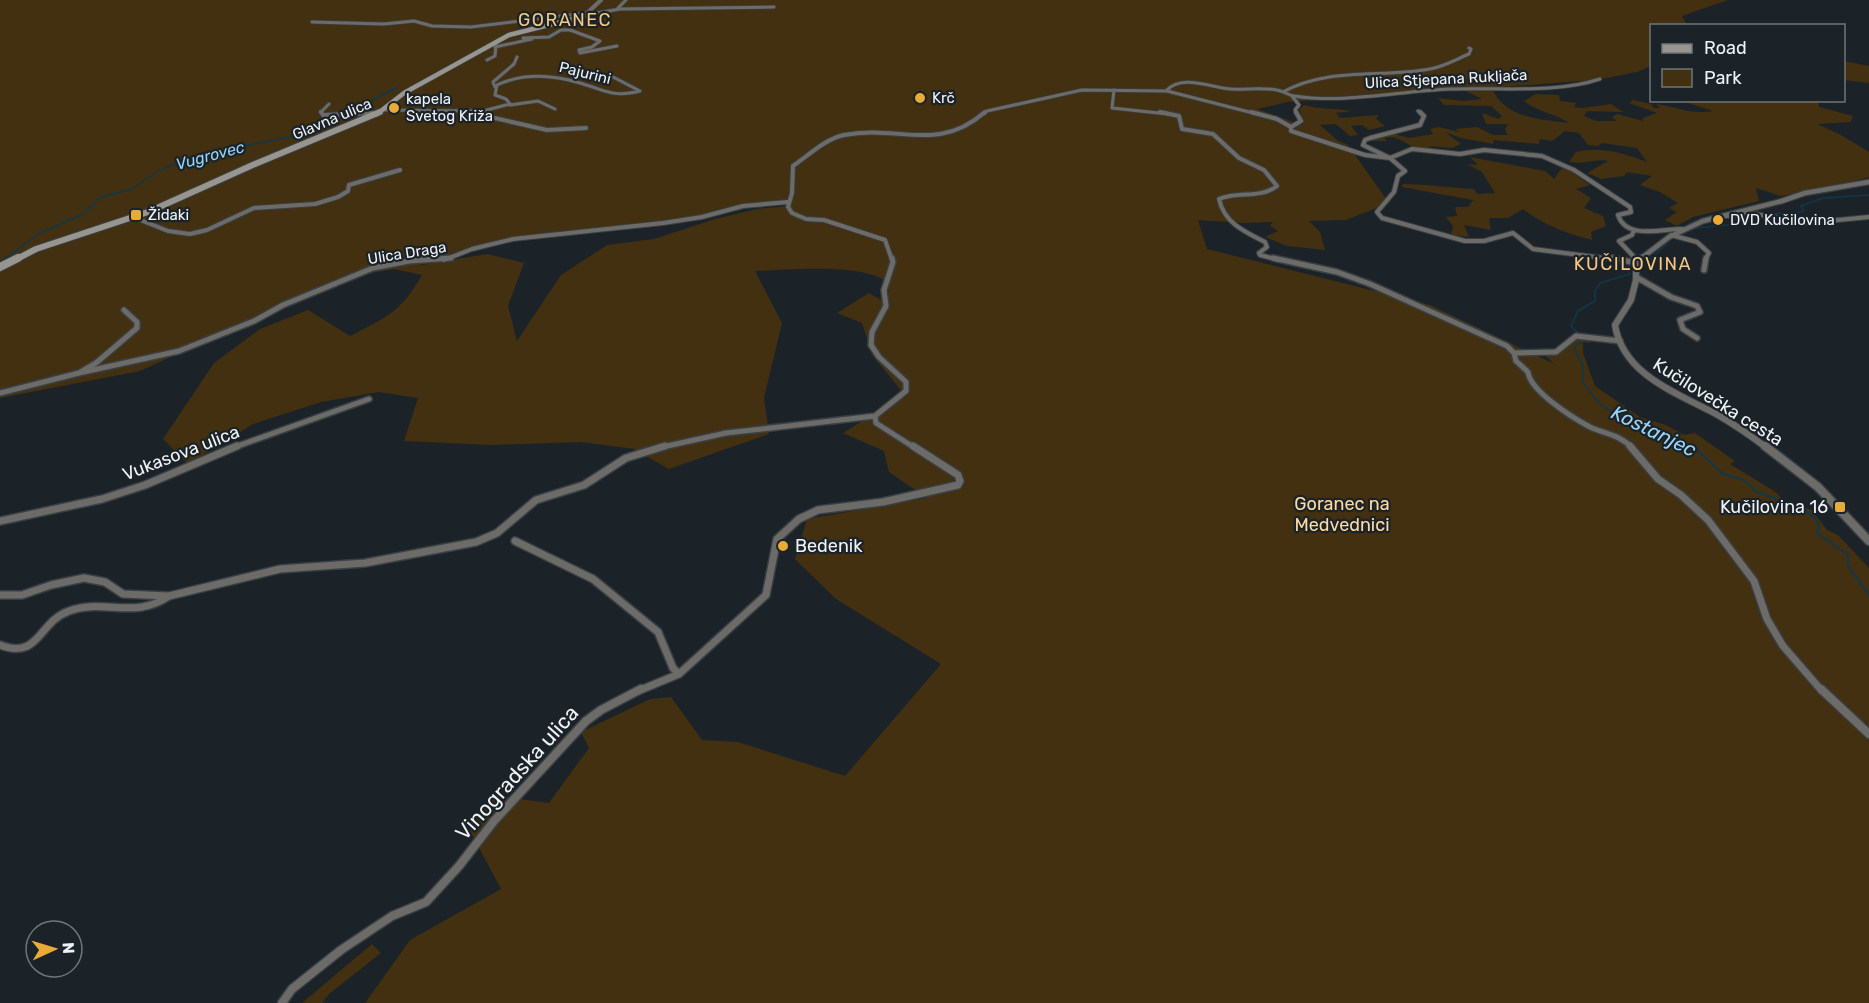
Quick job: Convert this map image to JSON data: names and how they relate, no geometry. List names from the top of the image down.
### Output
{
  "streets": {
    "main road": ["Glavna ulica"],
    "street": [
      "Pajurini",
      "Ulica Stjepana Rukljača",
      "Ulica Draga",
      "Kučilovečka cesta",
      "Vukasova ulica",
      "Vinogradska ulica"
    ]
  },
  "crossings": [
    ["Ulica Stjepana Rukljača", "Ulica Draga"]
  ],
  "districts": ["GORANEC", "KUČILOVINA"],
  "water": ["Vugrovec", "Kostanjec"],
  "parks": ["Goranec na Medvednici"],
  "places": {
    "other": [
      "Krč",
      "kapela Svetog Križa",
      "DVD Kučilovina",
      "Bedenik"
    ],
    "transit": ["Židaki", "Kučilovina 16"]
  },
  "legend": ["Road", "Park"],
  "north": "right"
}
